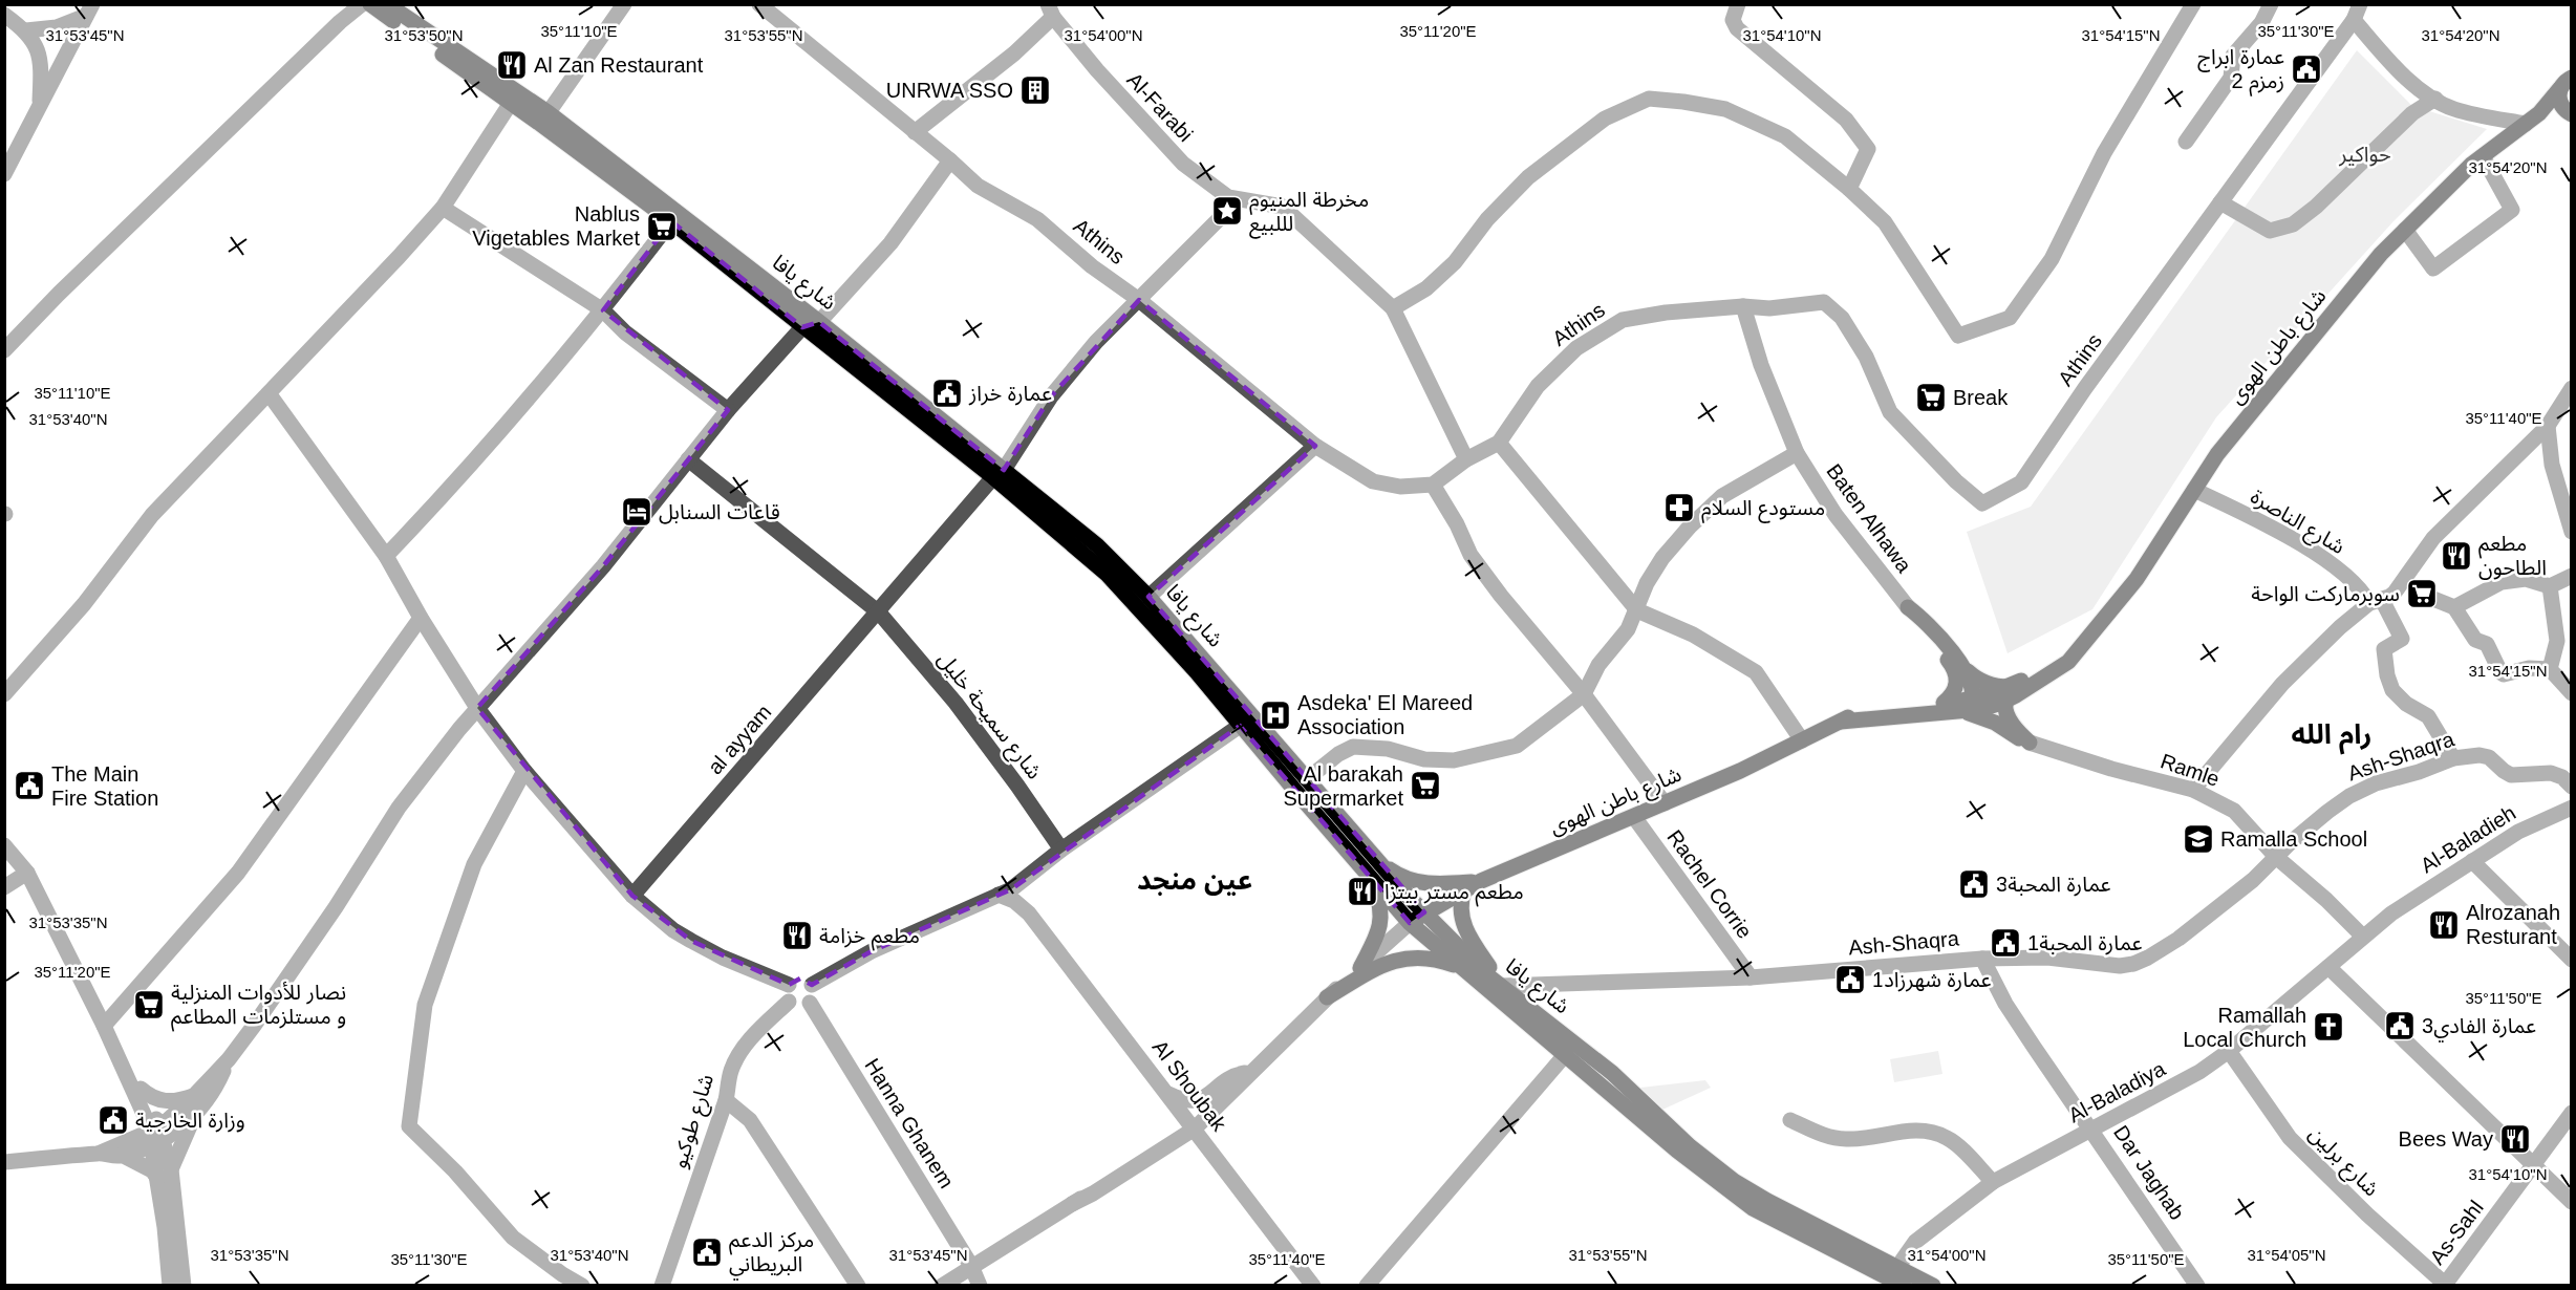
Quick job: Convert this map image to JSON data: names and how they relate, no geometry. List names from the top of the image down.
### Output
{
  "streets": {
    "main road": ["شارع يافا", "شارع باطن الهوى"],
    "street": [
      "Al-Farabi",
      "Athins",
      "Baten Alhawa",
      "شارع الناصرة",
      "شارع سميحة خليل",
      "al ayyam",
      "Ash-Shaqra",
      "Ramle",
      "Al-Baladieh",
      "Rachel Corrie",
      "Al Shoubak",
      "Al-Baladiya",
      "شارع طوكيو",
      "Hanna Ghanem",
      "شارع برلين",
      "Dar Jaghab",
      "As-Sahl"
    ]
  },
  "crossings": [
    ["Al-Farabi", "al ayyam"],
    ["Athins", "Baten Alhawa"],
    ["Athins", "al ayyam"],
    ["شارع يافا", "شارع باطن الهوى"],
    ["شارع يافا", "al ayyam"],
    ["شارع يافا", "Ash-Shaqra"],
    ["شارع يافا", "Al-Baladiya"],
    ["شارع باطن الهوى", "شارع الناصرة"],
    ["شارع باطن الهوى", "Rachel Corrie"],
    ["شارع الناصرة", "Ash-Shaqra"],
    ["شارع سميحة خليل", "al ayyam"],
    ["Ash-Shaqra", "Ramle"],
    ["Ash-Shaqra", "Rachel Corrie"],
    ["Ash-Shaqra", "Dar Jaghab"],
    ["Ramle", "Al-Baladieh"],
    ["Ramle", "Al-Baladiya"],
    ["Al-Baladieh", "Al-Baladiya"],
    ["Al-Baladiya", "شارع برلين"],
    ["Al-Baladiya", "Dar Jaghab"],
    ["شارع طوكيو", "Hanna Ghanem"],
    ["شارع برلين", "As-Sahl"]
  ],
  "districts": ["رام الله", "عين منجد"],
  "parks": ["حواكير"],
  "places": {
    "restaurant": [
      "Al Zan Restaurant",
      "مطعم الطاحون",
      "مطعم مستر بيتزا",
      "Alrozanah Resturant",
      "مطعم خزامة",
      "Bees Way"
    ],
    "public building": [
      "عمارة ابراج زمزم 2",
      "عمارة خراز",
      "The Main Fire Station",
      "عمارة المحبة3",
      "عمارة المحبة1",
      "عمارة شهرزاد1",
      "عمارة الفادي3",
      "وزارة الخارجية",
      "مركز الدعم البريطاني"
    ],
    "building": ["UNRWA SSO"],
    "place": ["مخرطة المنيوم لللبيع"],
    "supermarket": [
      "Nablus Vigetables Market",
      "Break",
      "سوبرماركت الواحة",
      "Al barakah Supermarket",
      "نصار للأدوات المنزلية و مستلزمات المطاعم"
    ],
    "pharmacy": ["مستودع السلام"],
    "hotel": ["قاعات السنابل"],
    "hospital": ["Asdeka' El Mareed Association"],
    "school or university": ["Ramalla School"],
    "church": ["Ramallah Local Church"]
  },
  "coordinates": [
    "35°11'30\"E",
    "35°11'10\"E",
    "35°11'20\"E",
    "31°53'45\"N",
    "31°53'50\"N",
    "31°53'55\"N",
    "31°54'00\"N",
    "31°54'10\"N",
    "31°54'15\"N",
    "31°54'20\"N",
    "35°11'40\"E",
    "31°53'40\"N",
    "31°53'35\"N",
    "35°11'50\"E",
    "31°54'05\"N"
  ]
}
